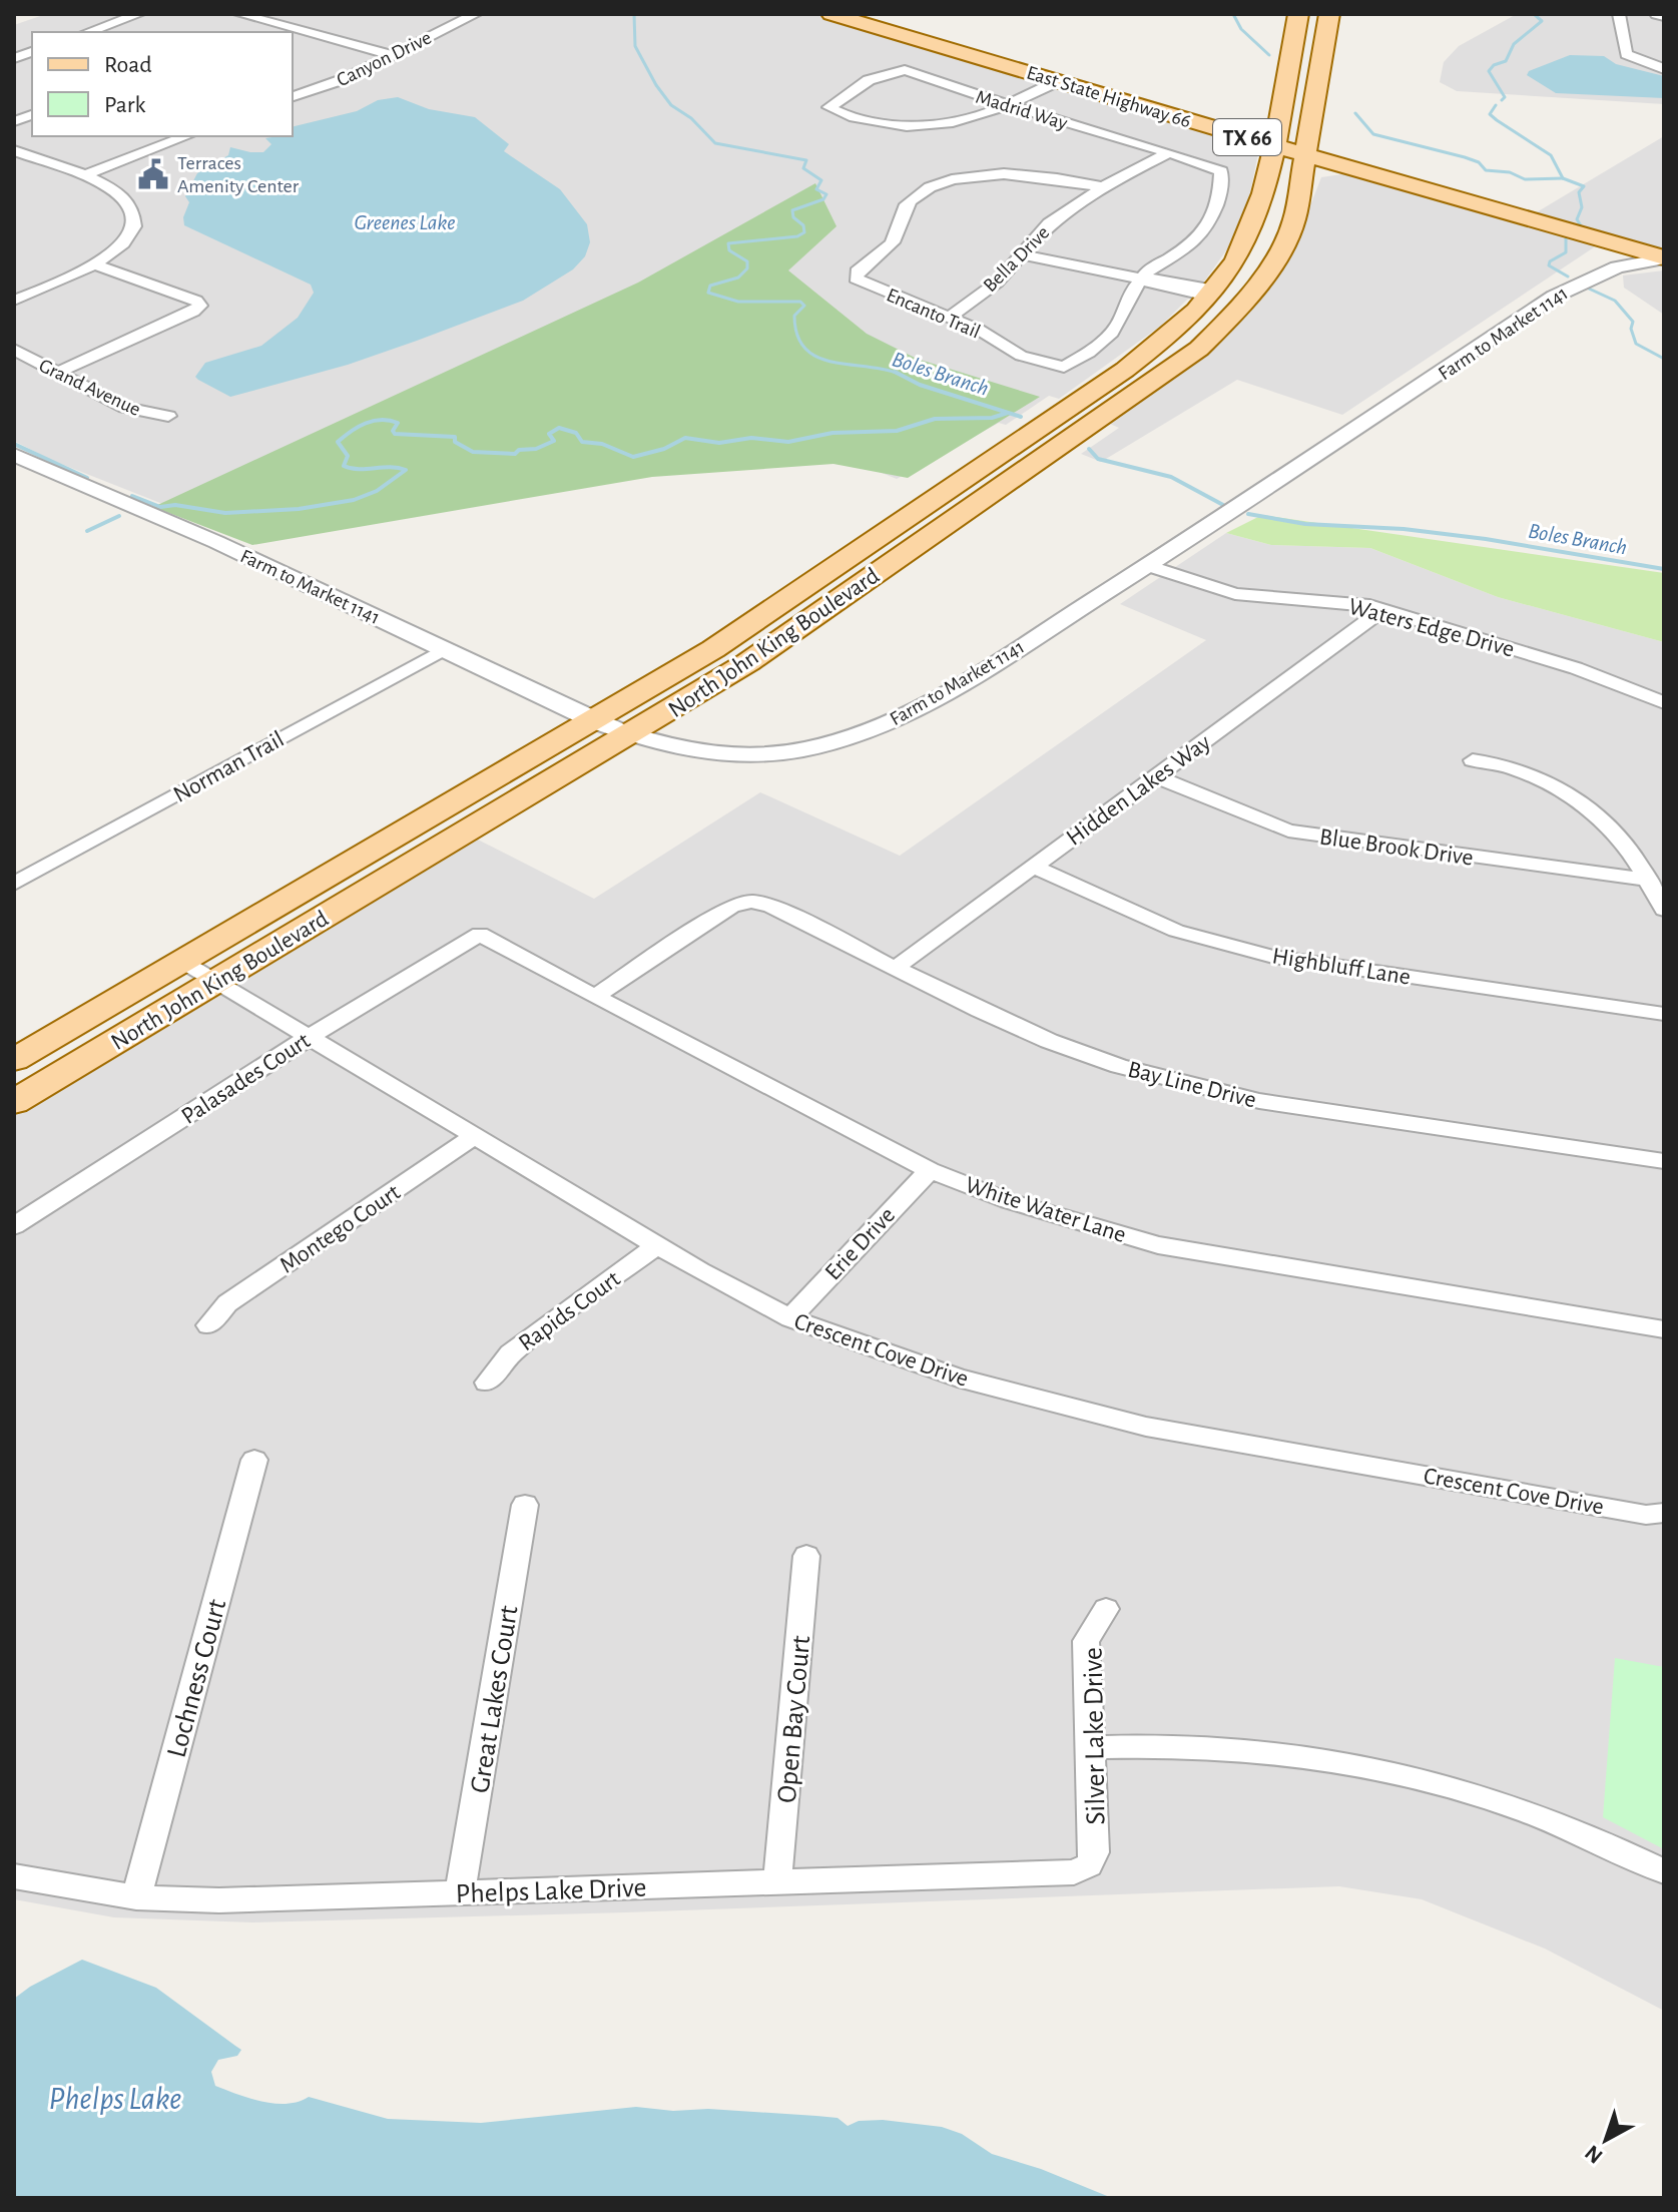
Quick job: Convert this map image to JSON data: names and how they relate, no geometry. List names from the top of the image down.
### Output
{
  "streets": {
    "main road": ["East State Highway 66", "TX 66", "North John King Boulevard"],
    "street": [
      "Canyon Drive",
      "Madrid Way",
      "Bella Drive",
      "Encanto Trail",
      "Farm to Market 1141",
      "Grand Avenue",
      "Waters Edge Drive",
      "Norman Trail",
      "Hidden Lakes Way",
      "Blue Brook Drive",
      "Highbluff Lane",
      "Palasades Court",
      "Bay Line Drive",
      "White Water Lane",
      "Montego Court",
      "Erie Drive",
      "Rapids Court",
      "Crescent Cove Drive",
      "Lochness Court",
      "Great Lakes Court",
      "Open Bay Court",
      "Silver Lake Drive",
      "Phelps Lake Drive"
    ]
  },
  "crossings": [
    ["East State Highway 66", "Farm to Market 1141"],
    ["East State Highway 66", "North John King Boulevard"],
    ["Madrid Way", "Bella Drive"],
    ["Madrid Way", "Encanto Trail"],
    ["Bella Drive", "Encanto Trail"],
    ["Farm to Market 1141", "Waters Edge Drive"],
    ["Farm to Market 1141", "North John King Boulevard"],
    ["Farm to Market 1141", "Norman Trail"],
    ["Waters Edge Drive", "Hidden Lakes Way"],
    ["North John King Boulevard", "Crescent Cove Drive"],
    ["Hidden Lakes Way", "Blue Brook Drive"],
    ["Hidden Lakes Way", "Highbluff Lane"],
    ["Hidden Lakes Way", "Bay Line Drive"],
    ["Palasades Court", "White Water Lane"],
    ["Palasades Court", "Crescent Cove Drive"],
    ["Bay Line Drive", "White Water Lane"],
    ["White Water Lane", "Erie Drive"],
    ["Montego Court", "Crescent Cove Drive"],
    ["Erie Drive", "Crescent Cove Drive"],
    ["Rapids Court", "Crescent Cove Drive"],
    ["Lochness Court", "Phelps Lake Drive"],
    ["Great Lakes Court", "Phelps Lake Drive"],
    ["Open Bay Court", "Phelps Lake Drive"],
    ["Silver Lake Drive", "Phelps Lake Drive"]
  ],
  "water": ["Greenes Lake", "Boles Branch", "Phelps Lake"],
  "places": {
    "public building": ["Terraces Amenity Center"]
  },
  "legend": ["Road", "Park"],
  "north": "bottom left"
}
